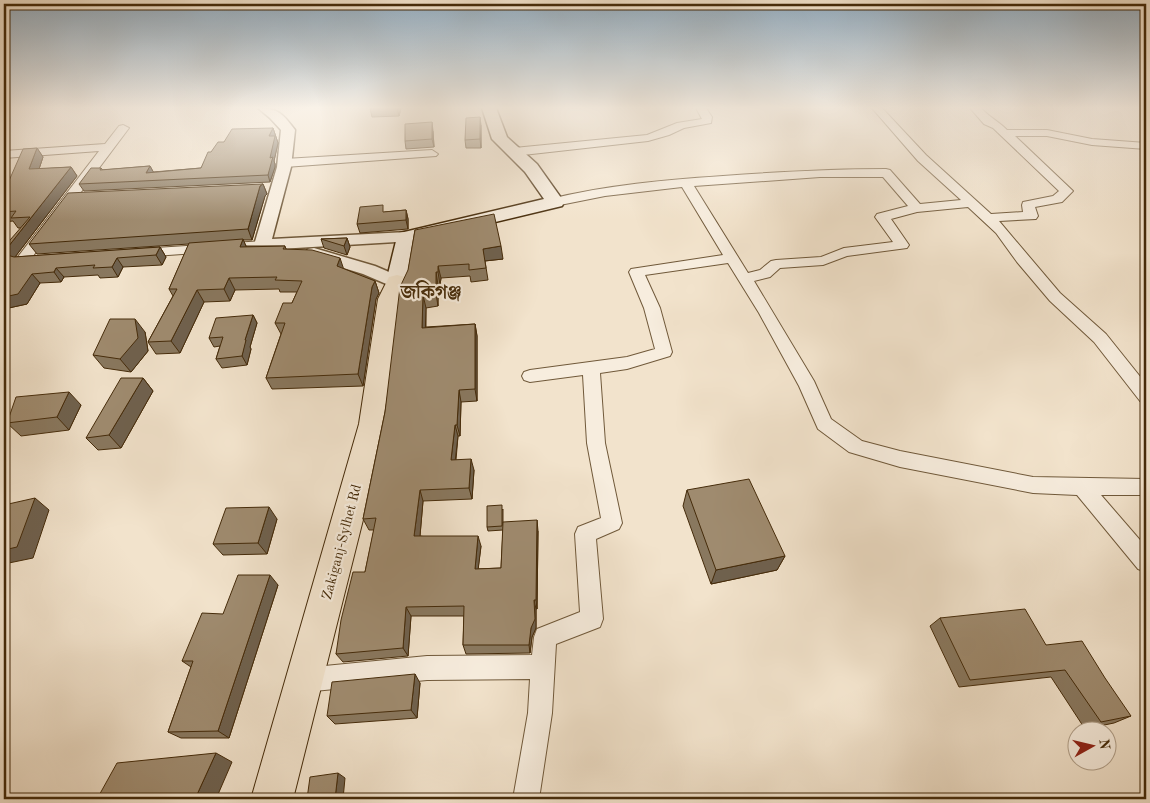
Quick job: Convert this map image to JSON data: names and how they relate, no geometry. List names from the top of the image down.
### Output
{
  "streets": {
    "main road": ["Zakiganj-Sylhet Rd"]
  },
  "districts": ["জকিগঞ্জ"],
  "north": "right"
}
